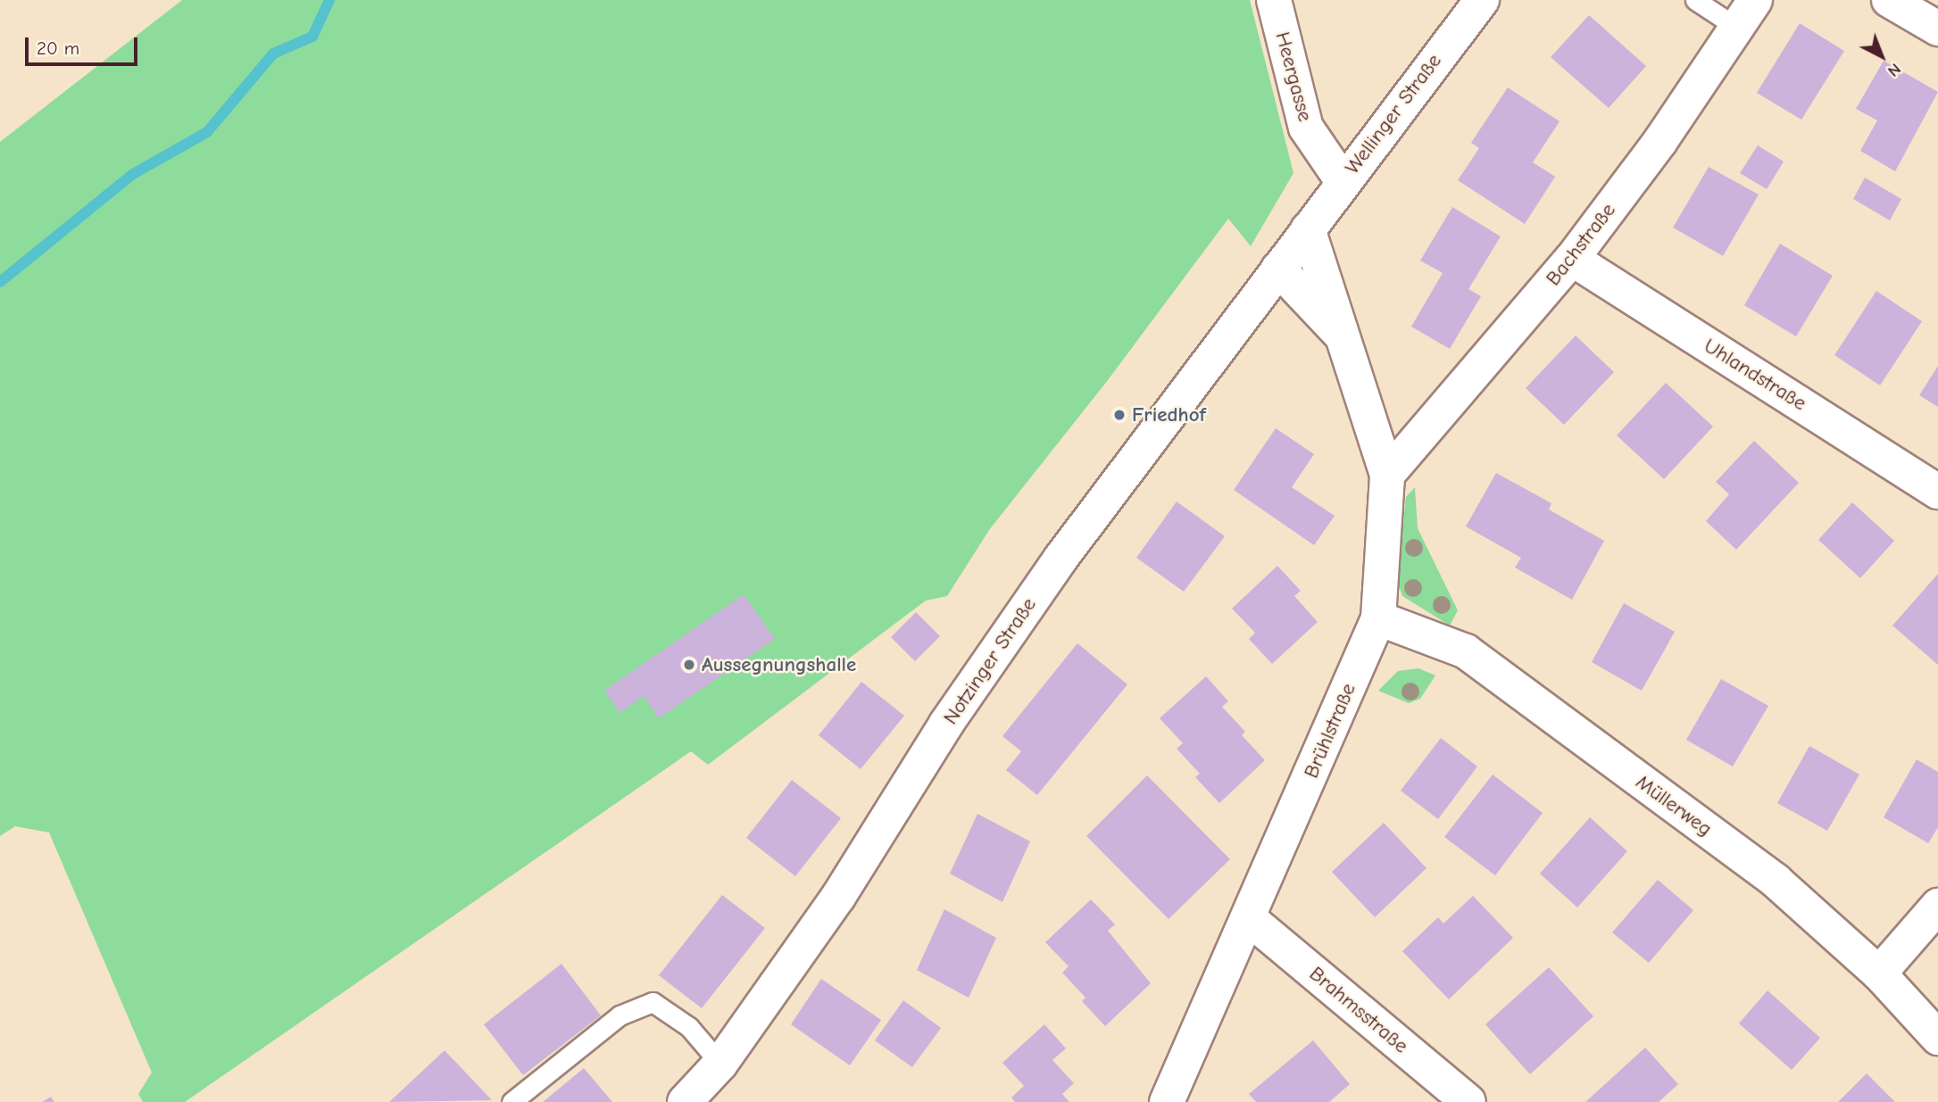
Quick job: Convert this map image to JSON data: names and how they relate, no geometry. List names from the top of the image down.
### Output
{
  "streets": {
    "street": [
      "Heergasse",
      "Wellinger Straße",
      "Bachstraße",
      "Uhlandstraße",
      "Notzinger Straße",
      "Brühlstraße",
      "Müllerweg",
      "Brahmsstraße"
    ]
  },
  "crossings": [
    ["Heergasse", "Wellinger Straße"],
    ["Wellinger Straße", "Notzinger Straße"],
    ["Wellinger Straße", "Brühlstraße"],
    ["Bachstraße", "Uhlandstraße"],
    ["Bachstraße", "Brühlstraße"],
    ["Notzinger Straße", "Brühlstraße"],
    ["Brühlstraße", "Müllerweg"],
    ["Brühlstraße", "Brahmsstraße"]
  ],
  "places": ["Friedhof", "Aussegnungshalle"],
  "scale_bar": "20 m",
  "north": "bottom right"
}
